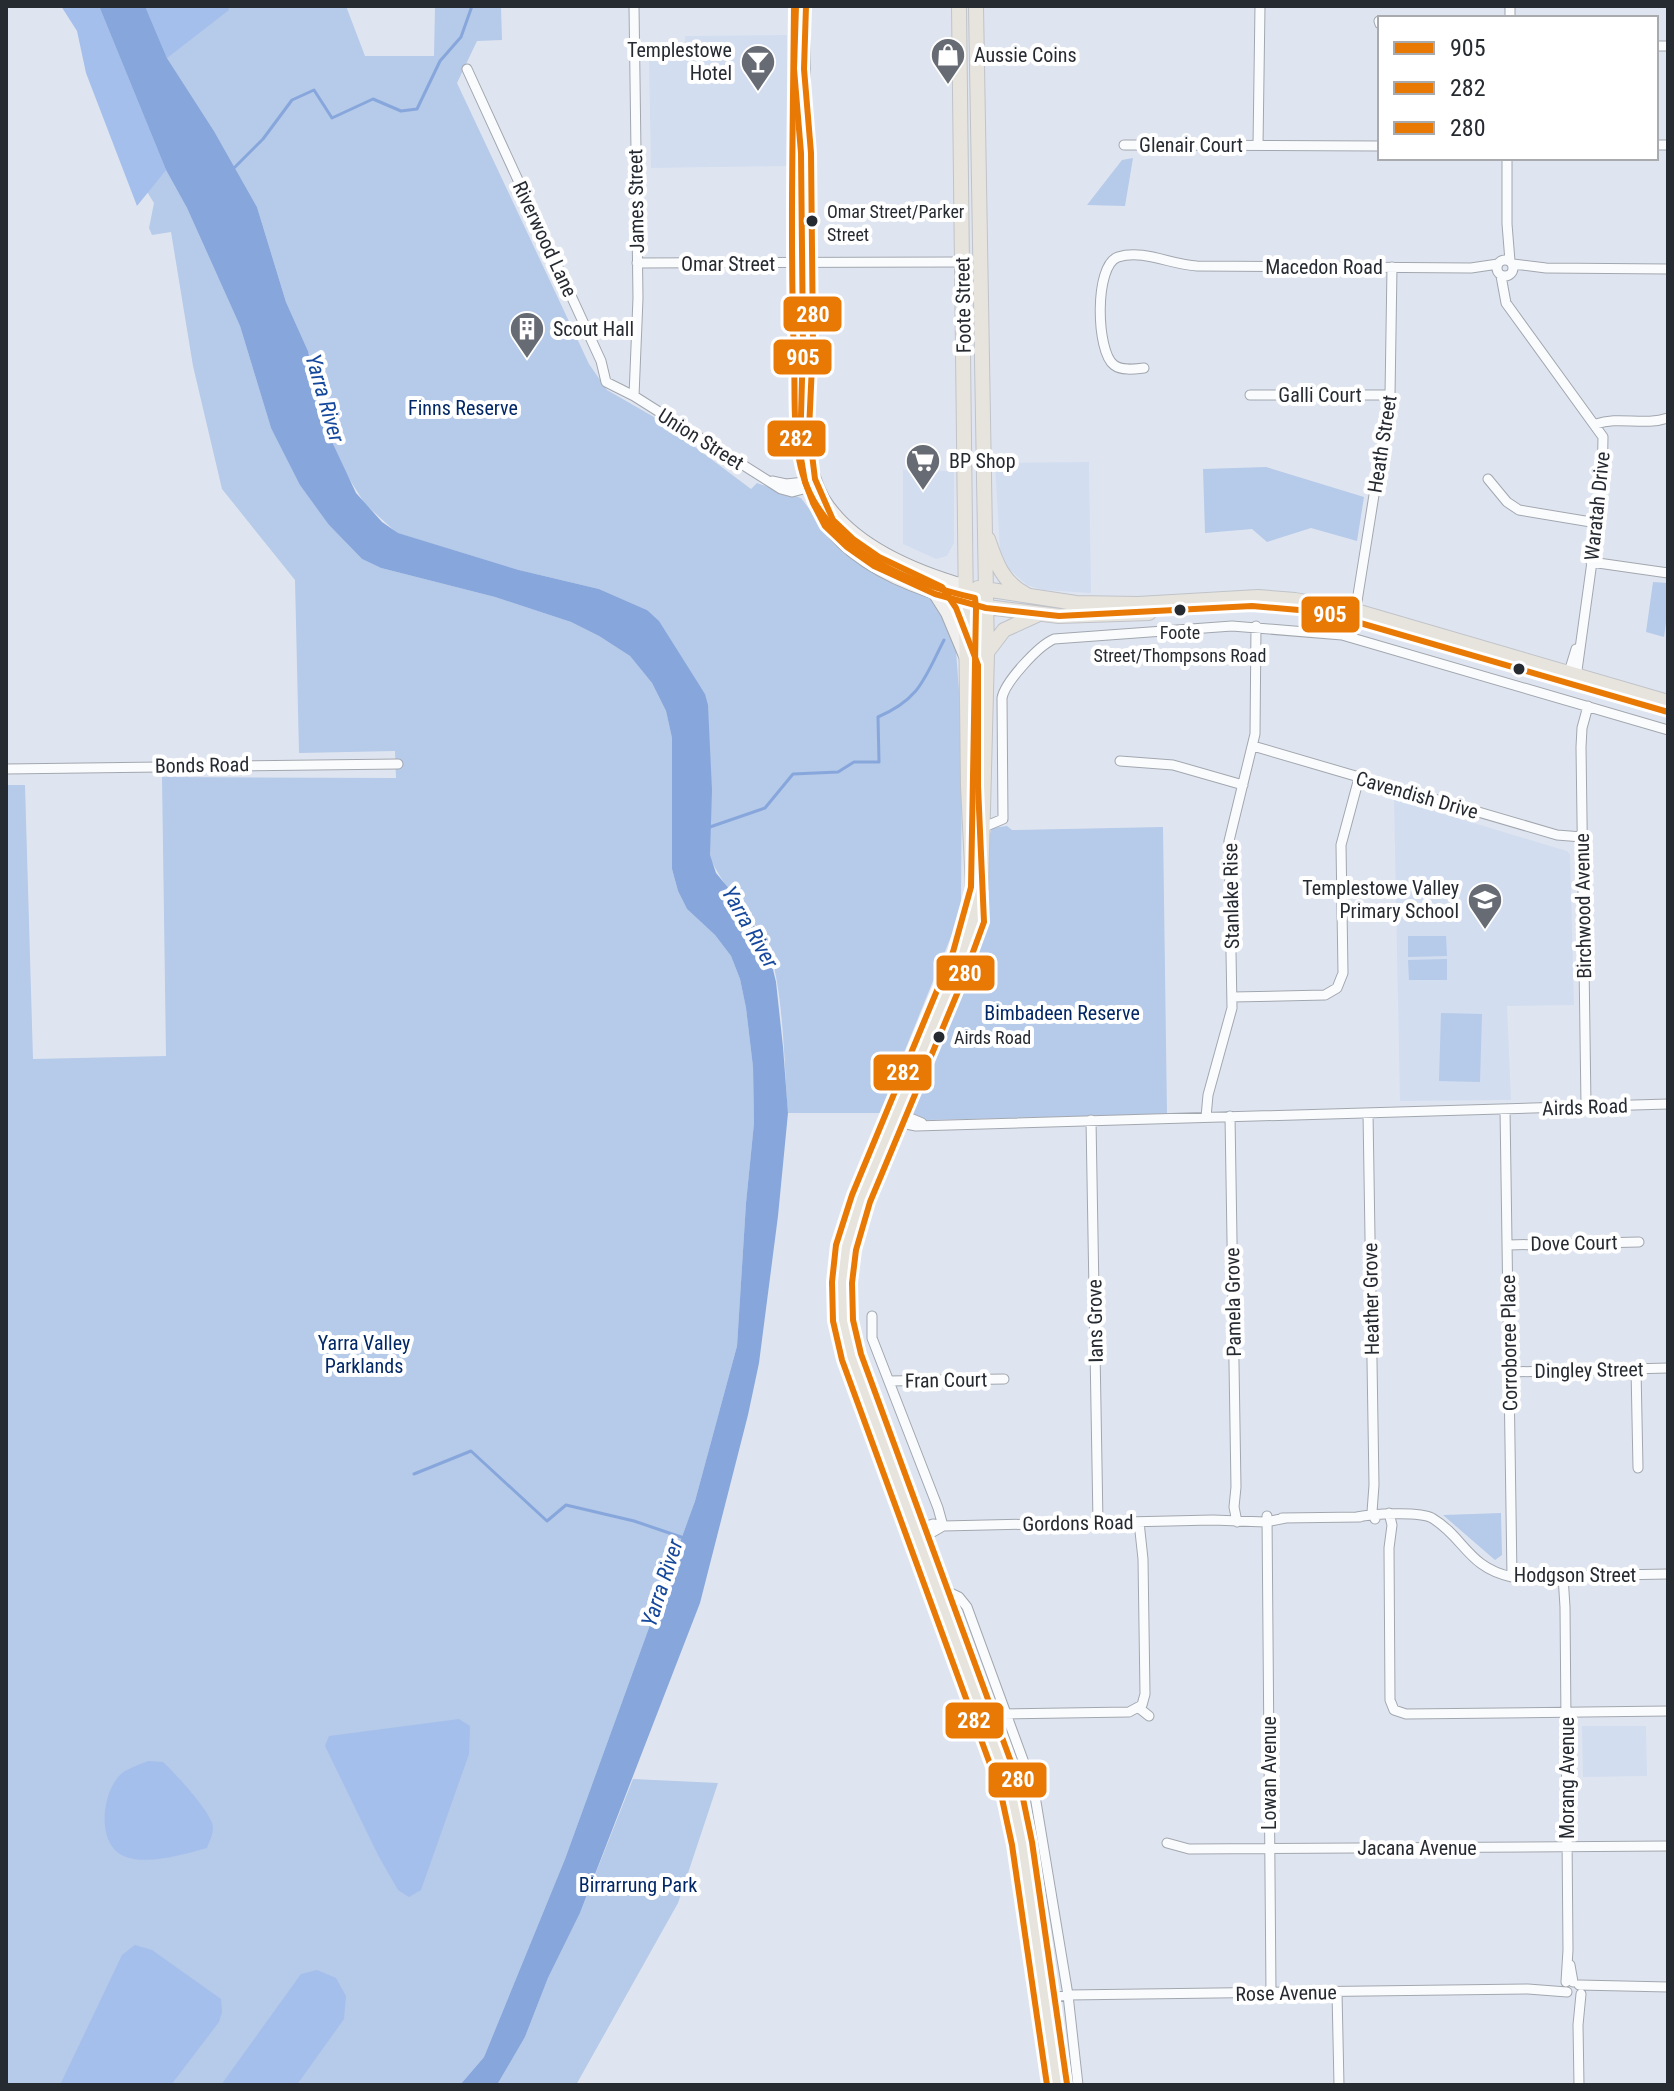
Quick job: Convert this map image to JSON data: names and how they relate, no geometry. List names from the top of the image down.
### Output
{
  "streets": {
    "main road": ["Foote Street"],
    "street": [
      "Glenair Court",
      "James Street",
      "Riverwood Lane",
      "Omar Street",
      "Macedon Road",
      "Galli Court",
      "Union Street",
      "Heath Street",
      "Waratah Drive",
      "Bonds Road",
      "Cavendish Drive",
      "Stanlake Rise",
      "Birchwood Avenue",
      "Airds Road",
      "Dove Court",
      "Heather Grove",
      "Pamela Grove",
      "Ians Grove",
      "Corroboree Place",
      "Dingley Street",
      "Fran Court",
      "Gordons Road",
      "Hodgson Street",
      "Lowan Avenue",
      "Morang Avenue",
      "Jacana Avenue",
      "Rose Avenue"
    ]
  },
  "crossings": [
    ["James Street", "Riverwood Lane"],
    ["James Street", "Omar Street"],
    ["James Street", "Union Street"],
    ["Riverwood Lane", "Union Street"],
    ["Omar Street", "Foote Street"],
    ["Macedon Road", "Heath Street"],
    ["Macedon Road", "Waratah Drive"],
    ["Galli Court", "Heath Street"],
    ["Cavendish Drive", "Stanlake Rise"],
    ["Cavendish Drive", "Birchwood Avenue"],
    ["Stanlake Rise", "Airds Road"],
    ["Birchwood Avenue", "Airds Road"],
    ["Airds Road", "Heather Grove"],
    ["Airds Road", "Pamela Grove"],
    ["Airds Road", "Ians Grove"],
    ["Airds Road", "Corroboree Place"],
    ["Dove Court", "Corroboree Place"],
    ["Heather Grove", "Gordons Road"],
    ["Heather Grove", "Hodgson Street"],
    ["Pamela Grove", "Gordons Road"],
    ["Ians Grove", "Gordons Road"],
    ["Corroboree Place", "Dingley Street"],
    ["Corroboree Place", "Hodgson Street"],
    ["Gordons Road", "Hodgson Street"],
    ["Gordons Road", "Lowan Avenue"],
    ["Hodgson Street", "Morang Avenue"],
    ["Lowan Avenue", "Jacana Avenue"],
    ["Lowan Avenue", "Rose Avenue"],
    ["Morang Avenue", "Jacana Avenue"],
    ["Morang Avenue", "Rose Avenue"]
  ],
  "water": ["Yarra River"],
  "parks": [
    "Finns Reserve",
    "Bimbadeen Reserve",
    "Yarra Valley Parklands",
    "Birrarrung Park"
  ],
  "places": {
    "shop": ["Aussie Coins"],
    "bar": ["Templestowe Hotel"],
    "other": ["Omar Street/Parker Street", "Foote Street/Thompsons Road", "Airds Road"],
    "building": ["Scout Hall"],
    "supermarket": ["BP Shop"],
    "school or university": ["Templestowe Valley Primary School"]
  },
  "lines": ["transit line 905", "transit line 282", "transit line 280"],
  "legend": ["905", "282", "280"]
}
